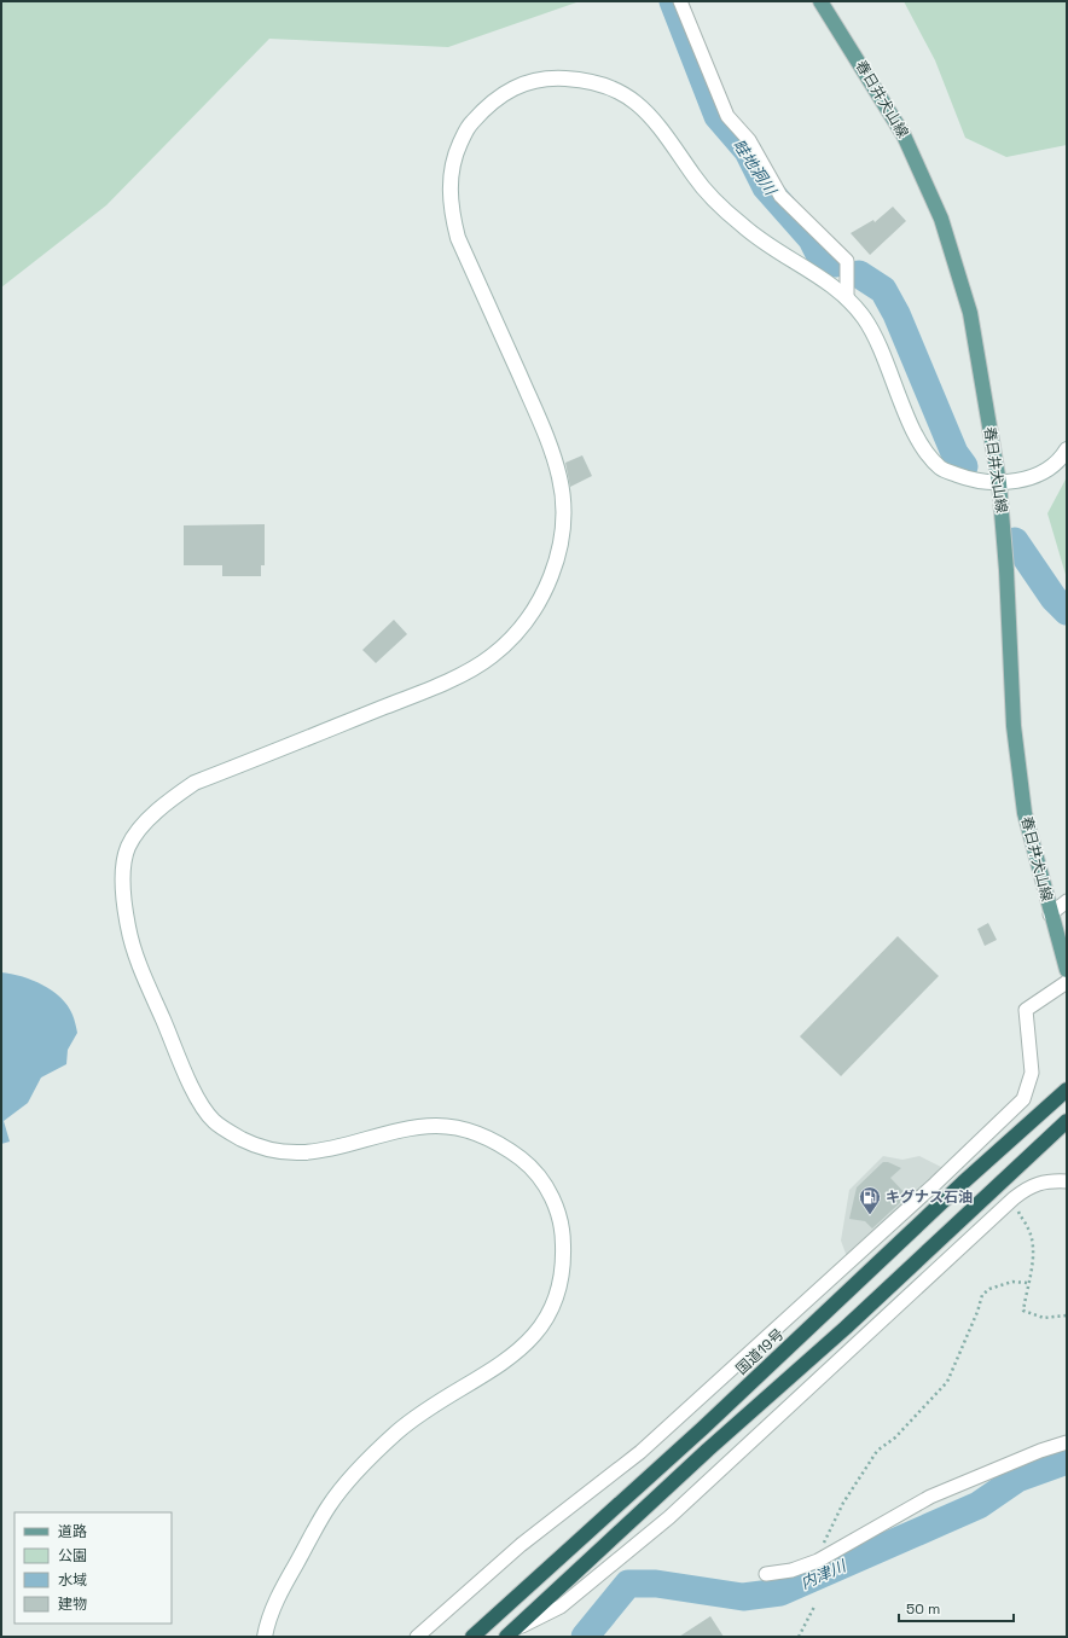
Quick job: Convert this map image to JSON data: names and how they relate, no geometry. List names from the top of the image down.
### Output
{
  "streets": {
    "highway": ["国道19号"],
    "main road": ["春日井犬山線"]
  },
  "water": ["畦地洞川", "内津川"],
  "places": {
    "fuel station": ["キグナス石油"]
  },
  "legend": [
    "道路",
    "公園",
    "水域",
    "建物"
  ],
  "scale_bar": "50 m"
}
